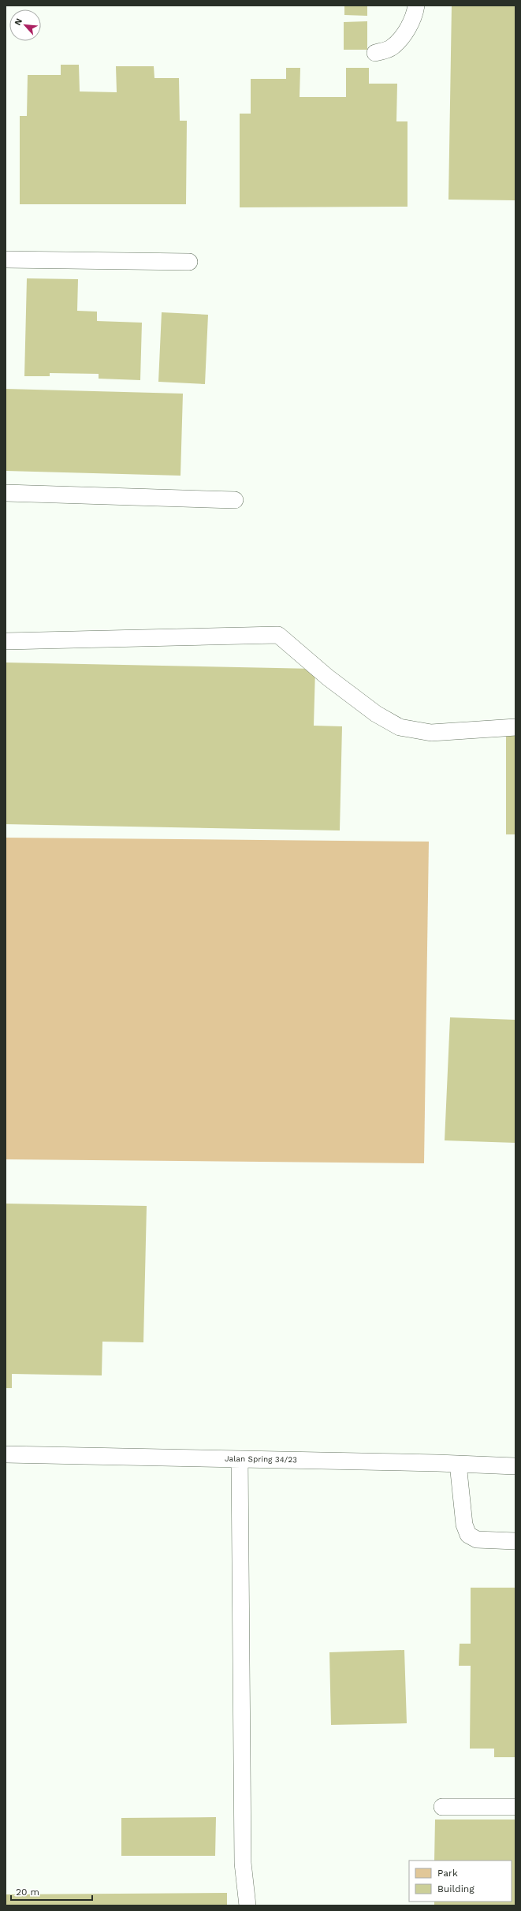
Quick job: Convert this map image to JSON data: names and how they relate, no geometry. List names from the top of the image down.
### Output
{
  "streets": {
    "lane": ["Jalan Spring 34/23"]
  },
  "legend": ["Park", "Building"],
  "scale_bar": "20 m",
  "north": "top left"
}
